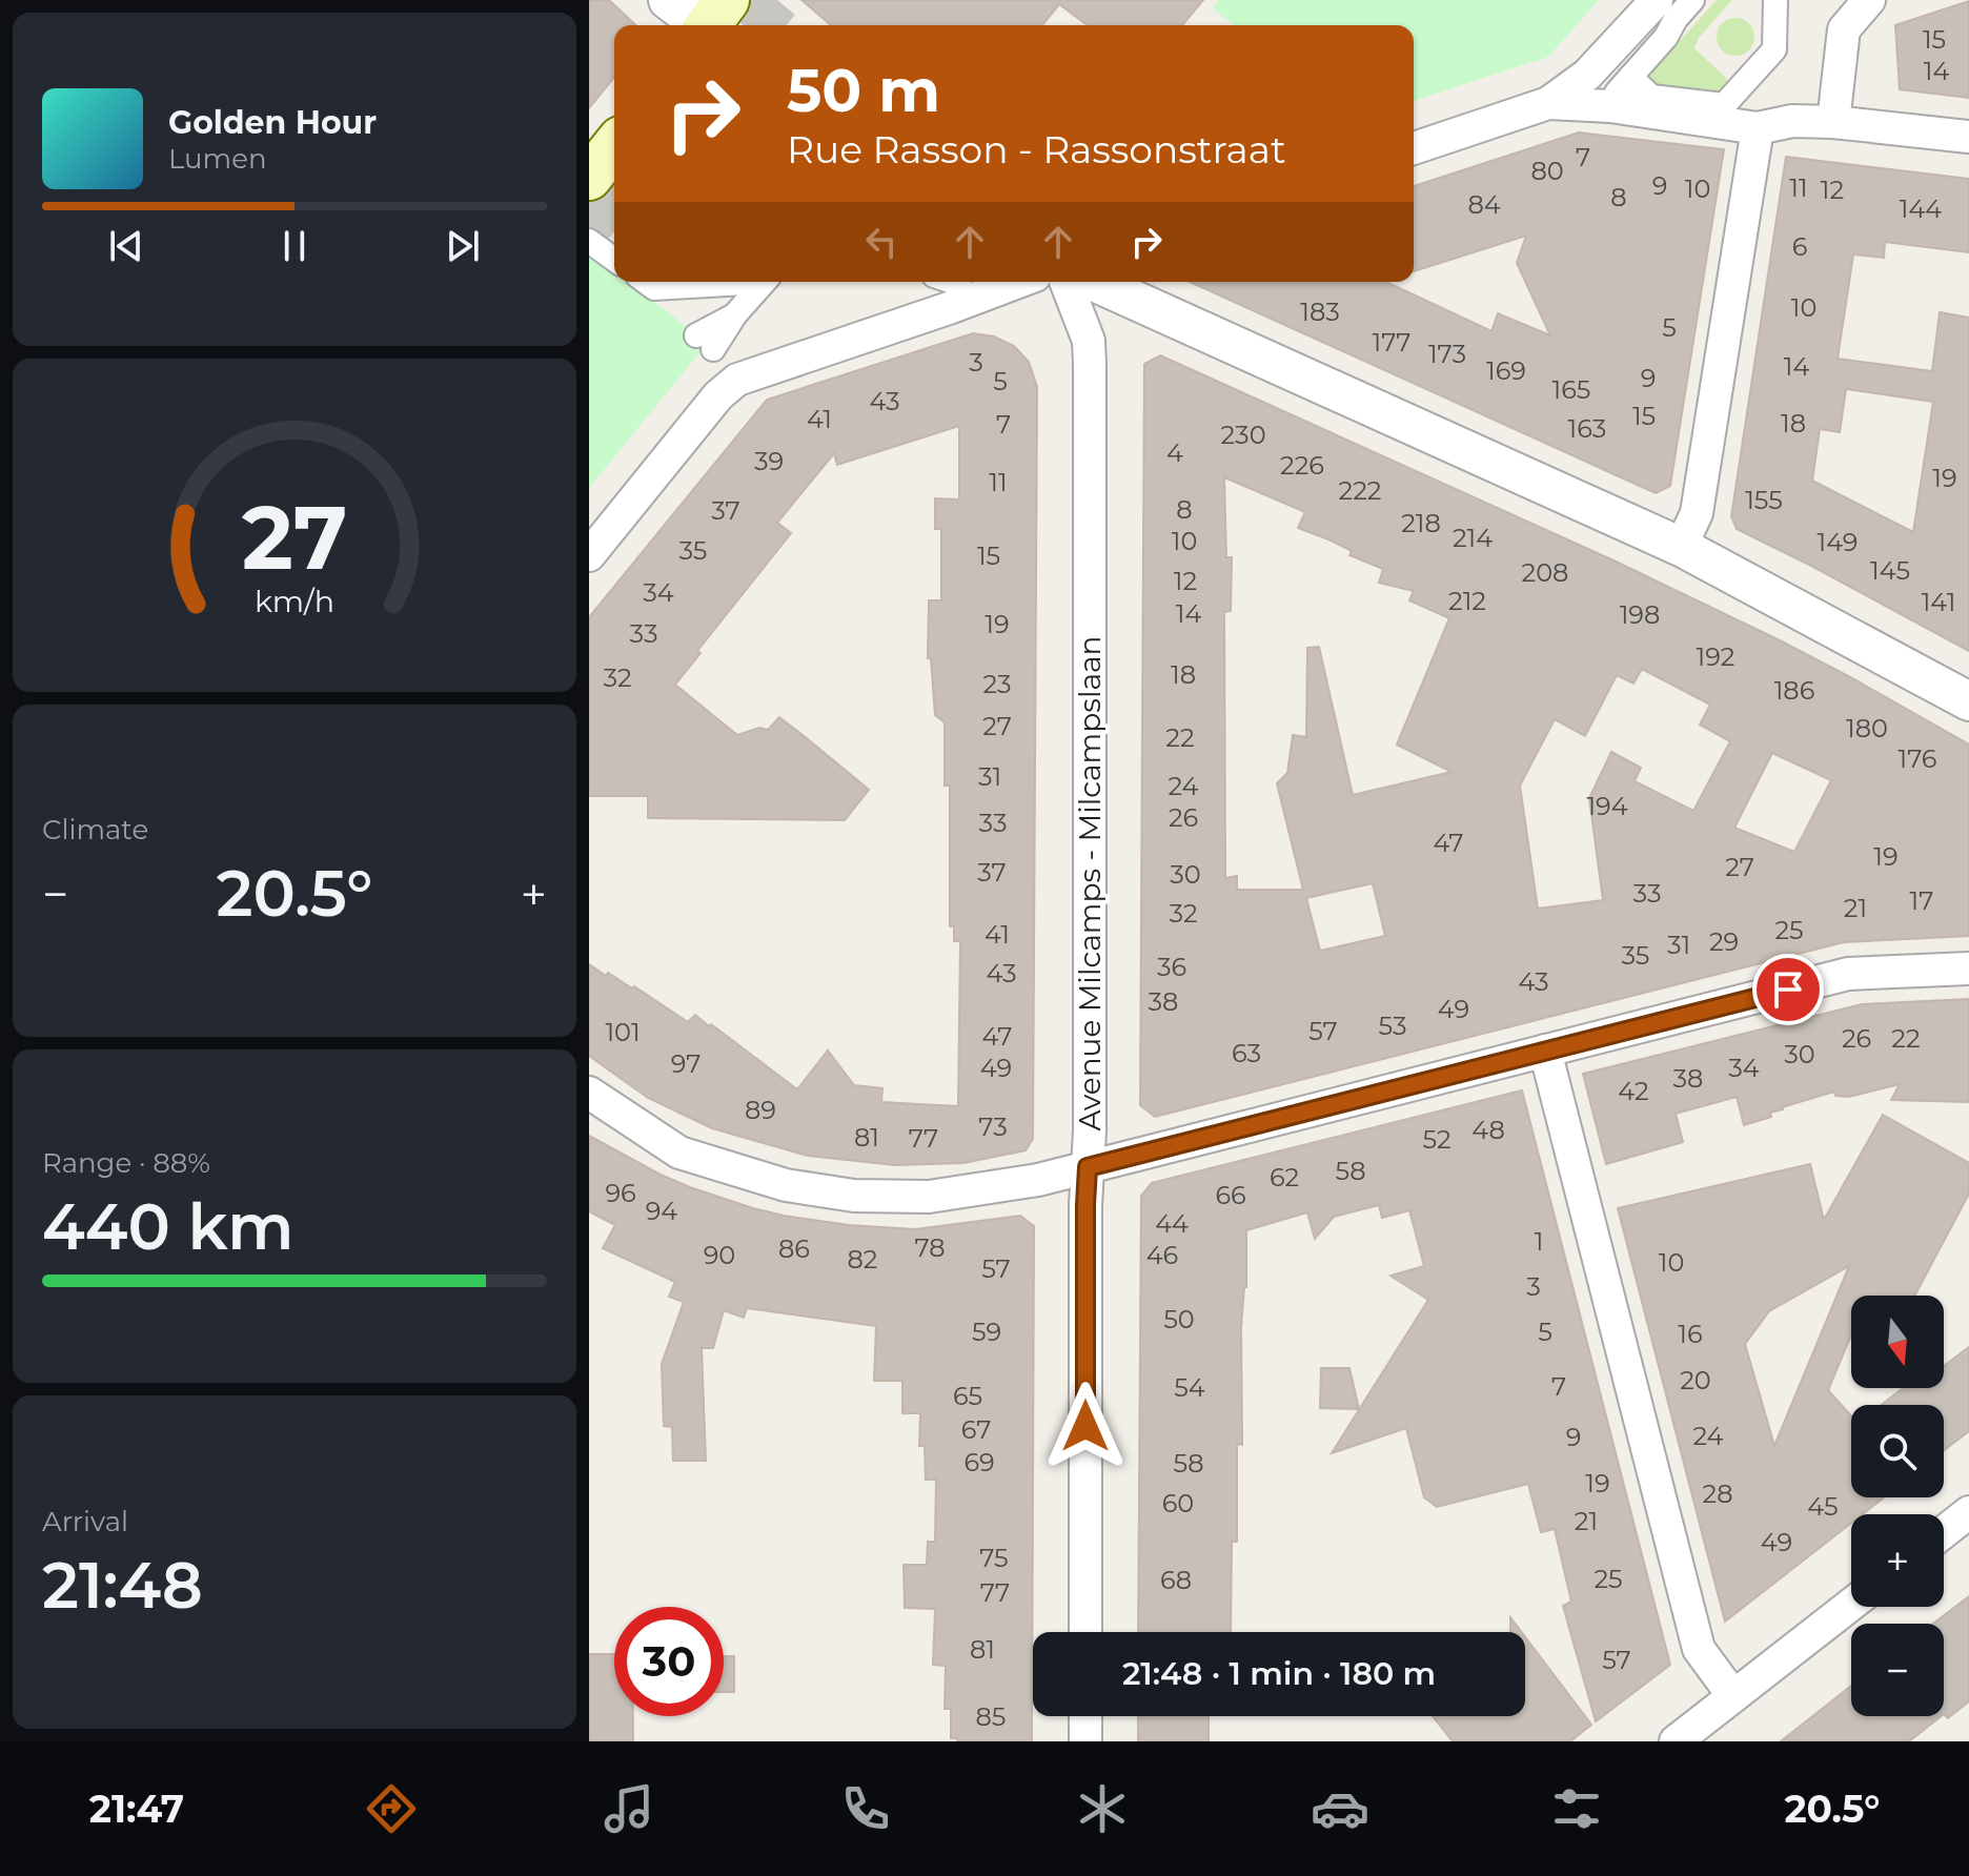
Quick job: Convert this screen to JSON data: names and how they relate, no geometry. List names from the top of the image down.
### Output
{
  "streets": {
    "street": ["Avenue Milcamps - Milcampslaan"]
  },
  "house_numbers": [
    "15",
    "14",
    "7",
    "80",
    "9",
    "11",
    "10",
    "12",
    "8",
    "84",
    "144",
    "6",
    "10",
    "183",
    "5",
    "177",
    "173",
    "3",
    "14",
    "169",
    "9",
    "5",
    "165",
    "43",
    "15",
    "41",
    "18",
    "7",
    "163",
    "230",
    "4",
    "39",
    "226",
    "19",
    "11",
    "222",
    "155",
    "8",
    "37",
    "218",
    "214",
    "10",
    "149",
    "35",
    "15",
    "145",
    "208",
    "12",
    "34",
    "212",
    "141",
    "14",
    "198",
    "19",
    "33",
    "192",
    "18",
    "32",
    "23",
    "186",
    "27",
    "180",
    "22",
    "176",
    "31",
    "24",
    "194",
    "26",
    "33",
    "47",
    "19",
    "27",
    "37",
    "30",
    "33",
    "17",
    "21",
    "32",
    "25",
    "41",
    "29",
    "31",
    "35",
    "36",
    "43",
    "43",
    "38",
    "49",
    "53",
    "57",
    "101",
    "47",
    "26",
    "22",
    "63",
    "30",
    "97",
    "49",
    "34",
    "38",
    "42",
    "89",
    "73",
    "48",
    "81",
    "77",
    "52",
    "58",
    "62",
    "96",
    "66",
    "94",
    "44",
    "1",
    "78",
    "86",
    "90",
    "46",
    "82",
    "10",
    "57",
    "3",
    "50",
    "59",
    "5",
    "16",
    "20",
    "7",
    "54",
    "65",
    "67",
    "24",
    "9",
    "69",
    "58",
    "19",
    "28",
    "60",
    "45",
    "21",
    "49",
    "75",
    "25",
    "68",
    "77",
    "81",
    "57",
    "85"
  ],
  "north": "bottom",
  "page": {
    "turn": ["50 m", "Rue Rasson - Rassonstraat"],
    "song": ["Golden Hour", "Lumen"],
    "tile": [
      "Climate",
      ["Range · 88%", "440 km"],
      ["Arrival", "21:48"]
    ],
    "heat": ["−", "20.5°", "+"],
    "map_buttons": ["+", "−"],
    "limit": "30",
    "trip": "21:48 · 1 min · 180 m",
    "tabs": ["21:47", "20.5°"],
    "gauge": ["27", "km/h"]
  }
}
